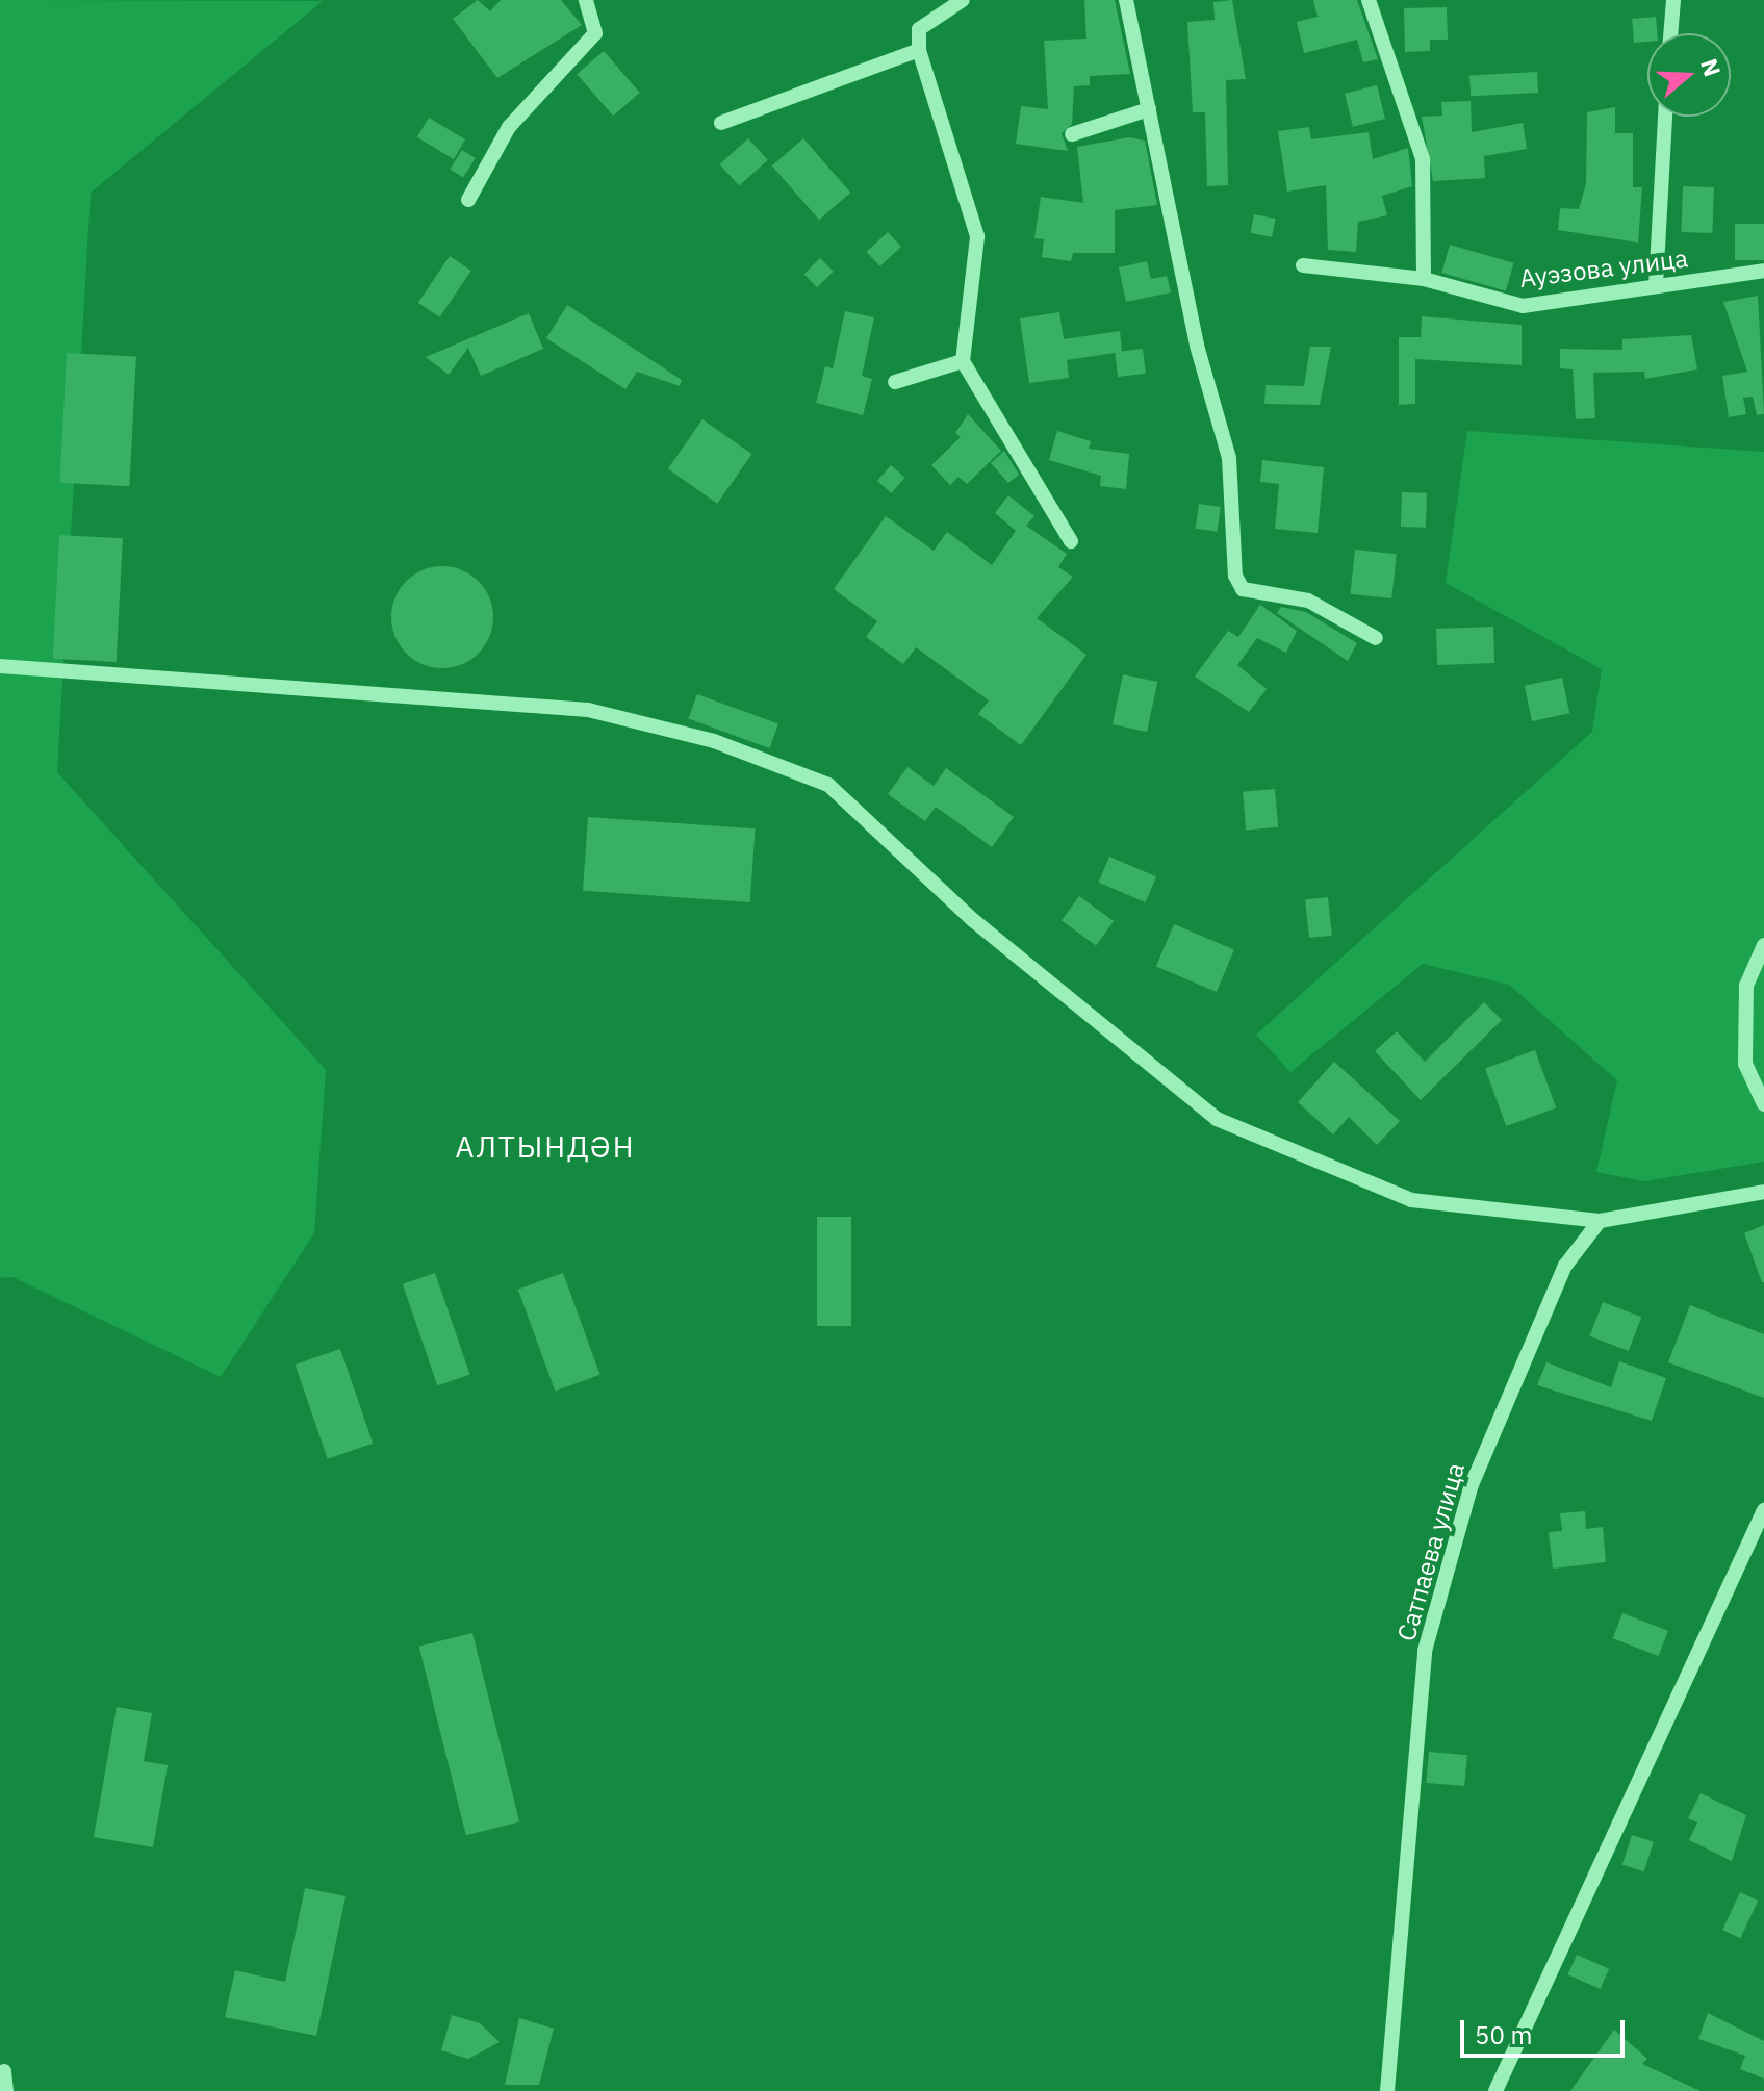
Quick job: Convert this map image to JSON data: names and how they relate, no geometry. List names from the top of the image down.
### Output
{
  "streets": {
    "street": ["Ауэзова улица", "Сатпаева улица"]
  },
  "districts": ["АЛТЫНДӘН"],
  "scale_bar": "50 m",
  "north": "right"
}
